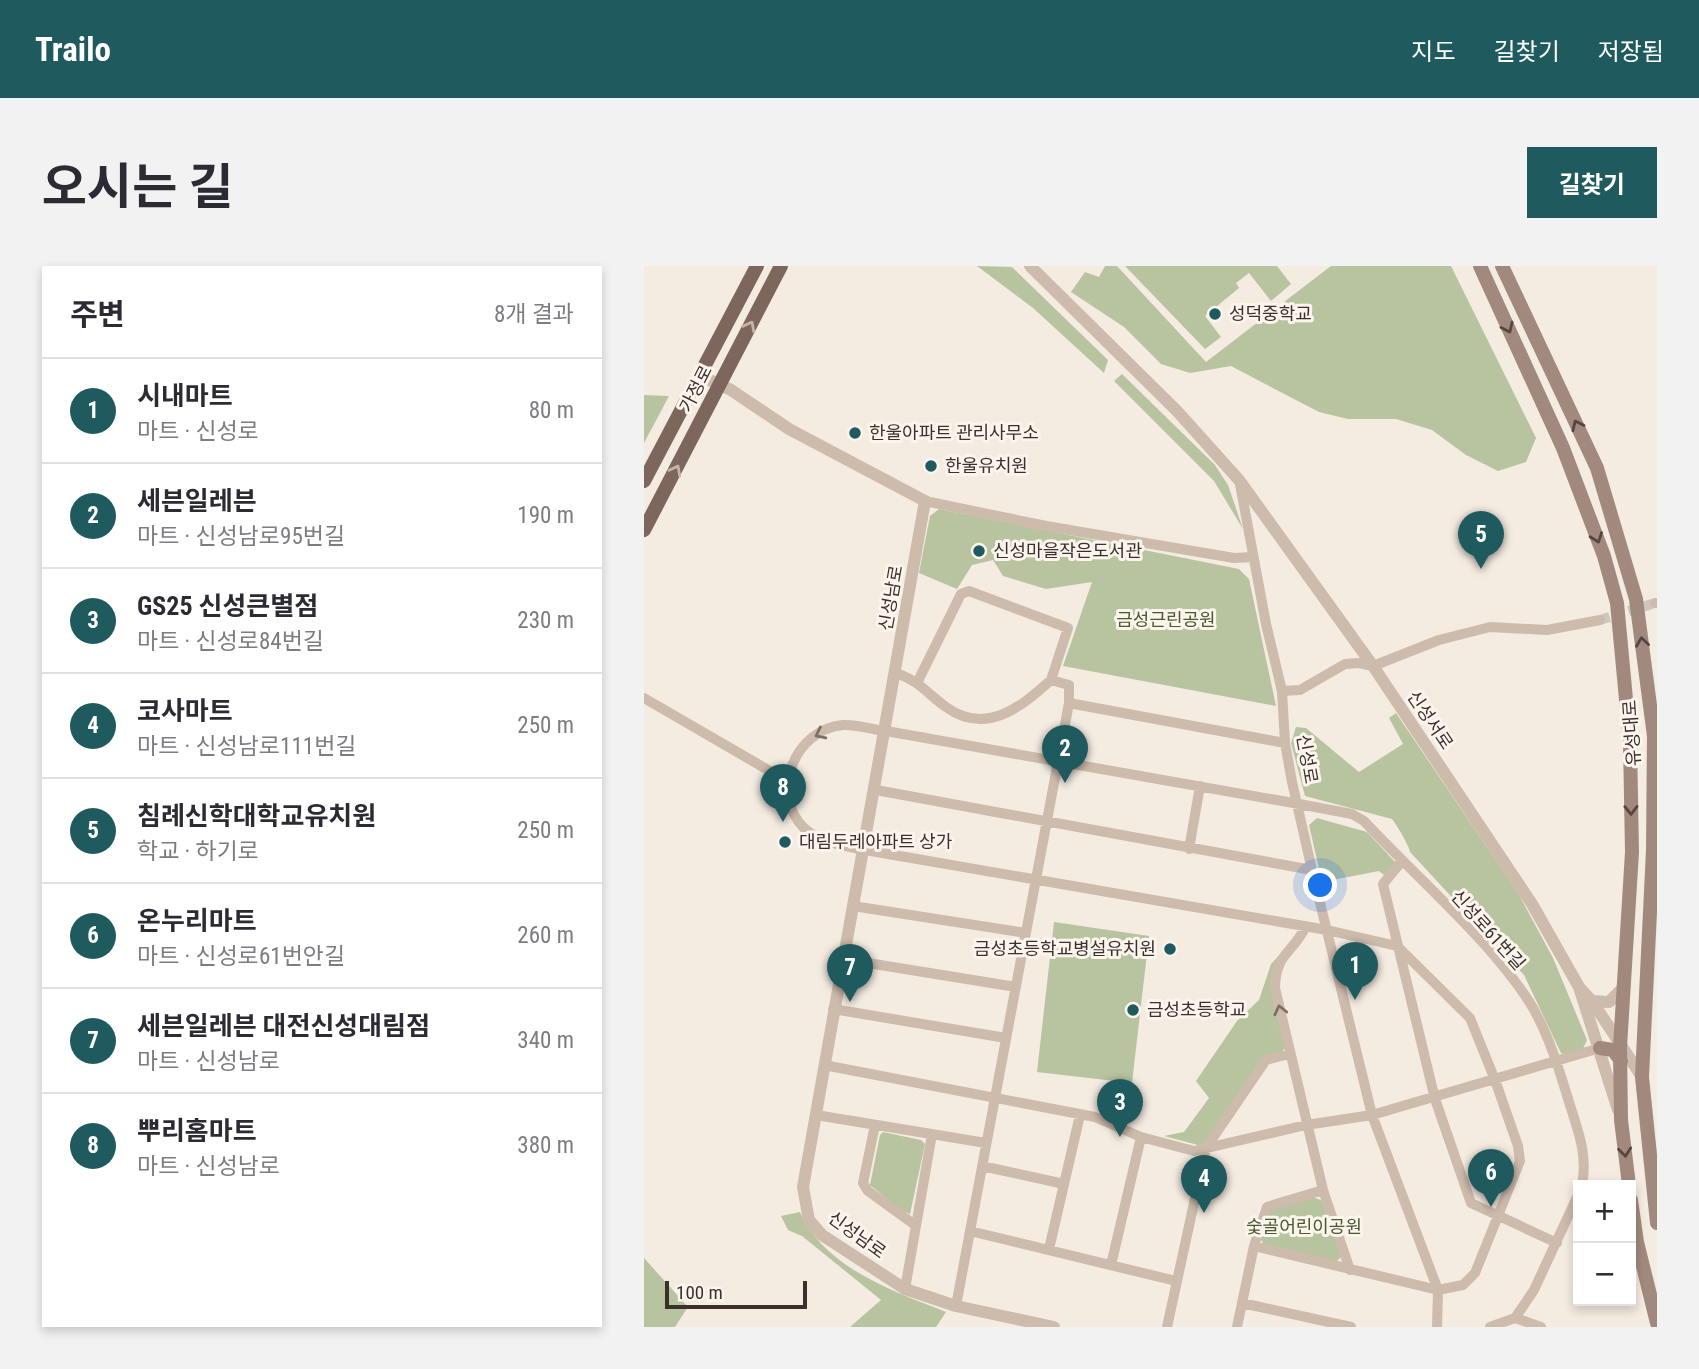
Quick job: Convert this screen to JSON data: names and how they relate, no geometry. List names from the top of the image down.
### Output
{
  "streets": {
    "main road": ["가정로", "유성대로"],
    "street": [
      "신성남로",
      "신성서로",
      "신성로",
      "신성로61번길"
    ]
  },
  "crossings": [
    ["신성남로", "신성로61번길"],
    ["신성서로", "신성로"],
    ["신성로", "신성로61번길"]
  ],
  "parks": ["금성근린공원", "숯골어린이공원"],
  "places": [
    "성덕중학교",
    "한울아파트 관리사무소",
    "한울유치원",
    "신성마을작은도서관",
    "대림두레아파트 상가",
    "금성초등학교병설유치원",
    "금성초등학교"
  ],
  "scale_bar": "100 m",
  "page": {
    "header": "Trailo",
    "nav": ["지도", "길찾기", "저장됨"],
    "title": "오시는 길",
    "buttons": "길찾기",
    "heading": ["주변", "8개 결과"],
    "list": [
      {
        "mark": "1",
        "name": "시내마트",
        "note": "마트 · 신성로",
        "value": "80 m"
      },
      {
        "mark": "2",
        "name": "세븐일레븐",
        "note": "마트 · 신성남로95번길",
        "value": "190 m"
      },
      {
        "mark": "3",
        "name": "GS25 신성큰별점",
        "note": "마트 · 신성로84번길",
        "value": "230 m"
      },
      {
        "mark": "4",
        "name": "코사마트",
        "note": "마트 · 신성남로111번길",
        "value": "250 m"
      },
      {
        "mark": "5",
        "name": "침례신학대학교유치원",
        "note": "학교 · 하기로",
        "value": "250 m"
      },
      {
        "mark": "6",
        "name": "온누리마트",
        "note": "마트 · 신성로61번안길",
        "value": "260 m"
      },
      {
        "mark": "7",
        "name": "세븐일레븐 대전신성대림점",
        "note": "마트 · 신성남로",
        "value": "340 m"
      },
      {
        "mark": "8",
        "name": "뿌리홈마트",
        "note": "마트 · 신성남로",
        "value": "380 m"
      }
    ],
    "pins": [
      "5",
      "2",
      "8",
      "1",
      "7",
      "3",
      "6",
      "4"
    ],
    "map_buttons": ["+", "−"],
    "scale": "100 m"
  }
}
